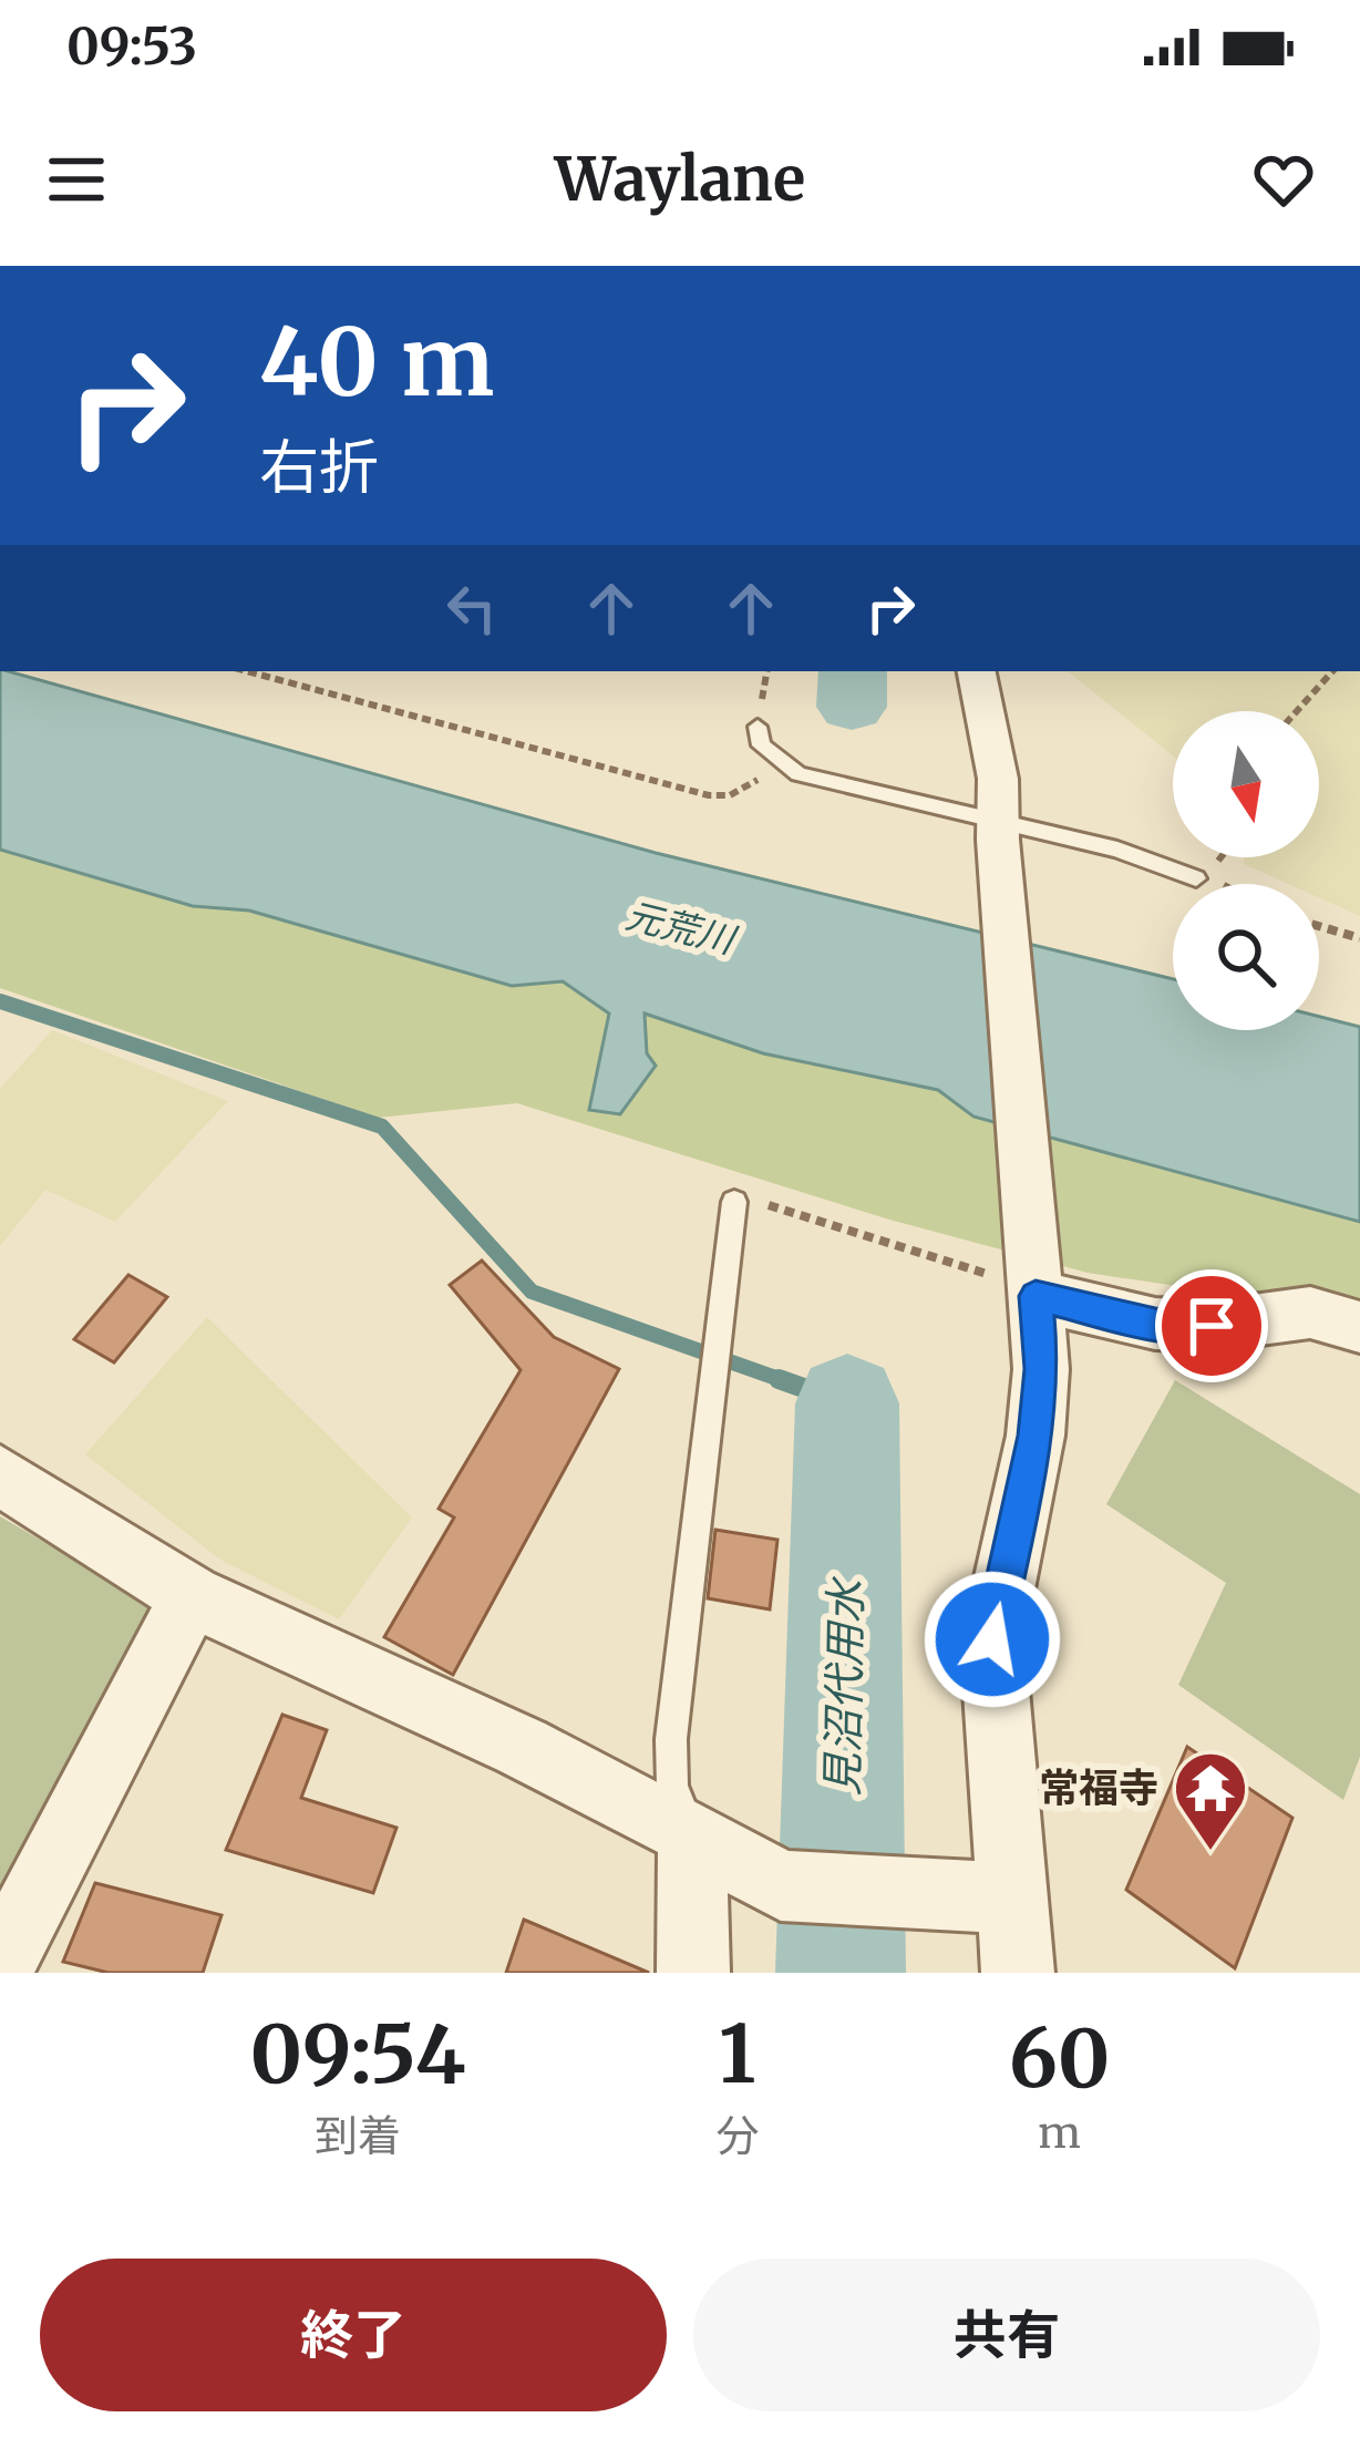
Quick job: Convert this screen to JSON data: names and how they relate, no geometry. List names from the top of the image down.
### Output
{
  "water": ["元荒川", "見沼代用水"],
  "places": {
    "temple": ["常福寺"]
  },
  "north": "bottom",
  "page": {
    "status": "09:53",
    "header": "Waylane",
    "turn": ["40 m", "右折"],
    "eta": [
      "09:54",
      "到着",
      "1",
      "分",
      "60",
      "m"
    ],
    "buttons": ["終了", "共有"]
  }
}
